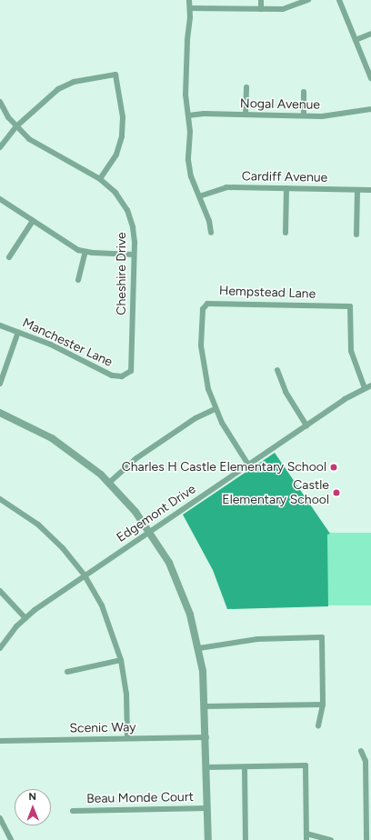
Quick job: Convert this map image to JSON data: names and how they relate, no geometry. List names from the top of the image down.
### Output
{
  "streets": {
    "street": [
      "Nogal Avenue",
      "Cardiff Avenue",
      "Cheshire Drive",
      "Hempstead Lane",
      "Manchester Lane",
      "Edgemont Drive",
      "Scenic Way",
      "Beau Monde Court"
    ]
  },
  "crossings": [
    ["Cheshire Drive", "Manchester Lane"],
    ["Hempstead Lane", "Edgemont Drive"]
  ],
  "places": ["Charles H Castle Elementary School", "Castle Elementary School"],
  "north": "top"
}
